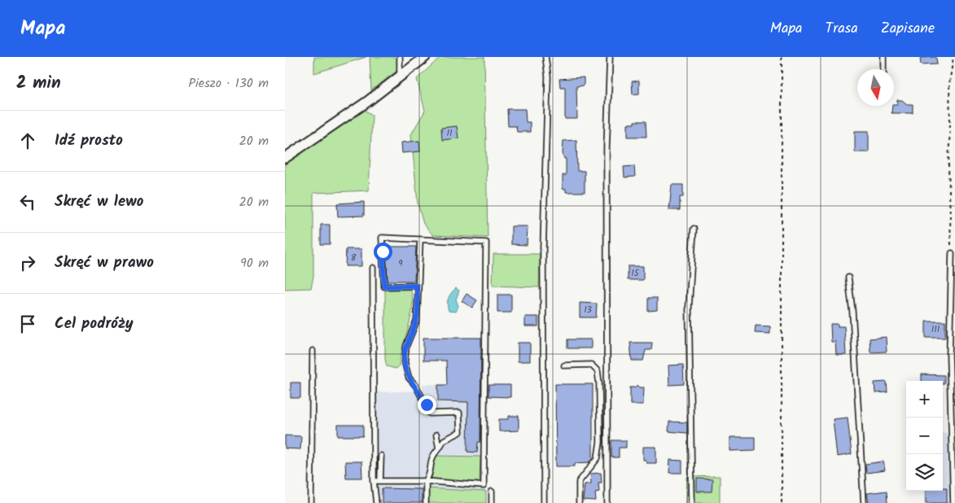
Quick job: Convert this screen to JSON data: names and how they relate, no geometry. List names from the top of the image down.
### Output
{
  "house_numbers": [
    "11",
    "8",
    "9",
    "15",
    "13",
    "111"
  ],
  "north": "bottom",
  "page": {
    "header": "Mapa",
    "nav": ["Mapa", "Trasa", "Zapisane"],
    "heading": ["2 min", "Pieszo · 130 m"],
    "list": [
      ["Idź prosto", "20 m"],
      ["Skręć w lewo", "20 m"],
      ["Skręć w prawo", "90 m"],
      "Cel podróży"
    ],
    "map_buttons": ["+", "−"]
  }
}
